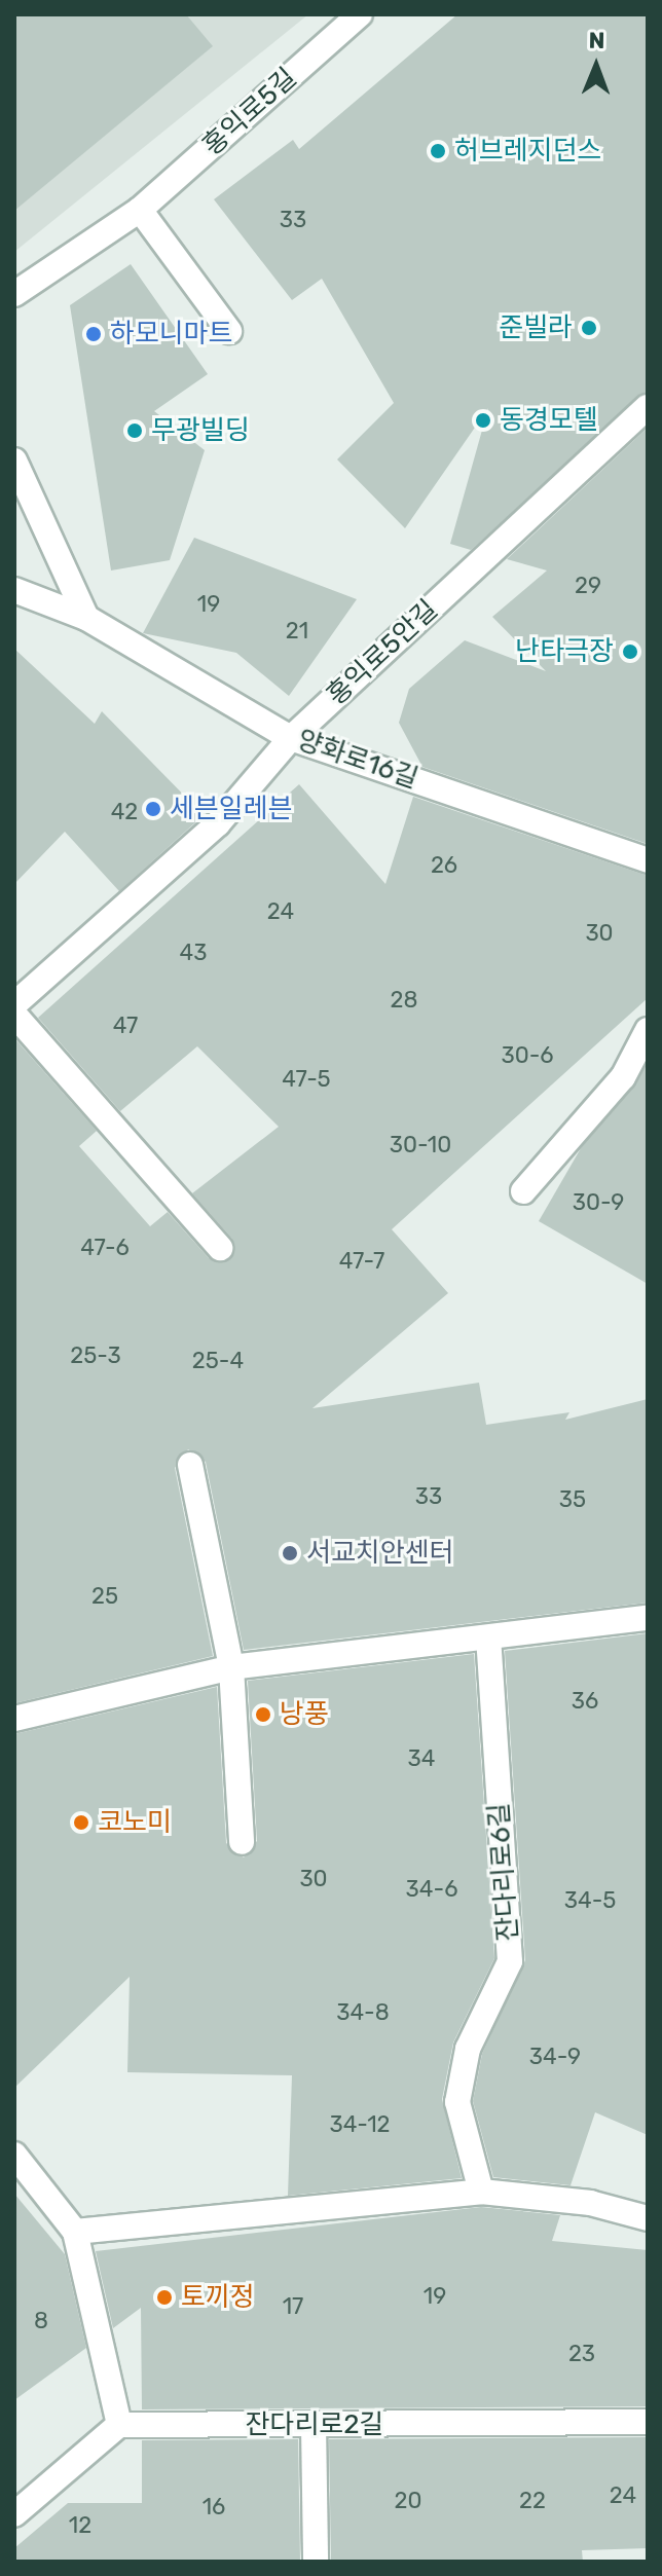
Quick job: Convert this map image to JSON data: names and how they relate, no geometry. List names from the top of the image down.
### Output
{
  "streets": {
    "street": [
      "홍익로5길",
      "홍익로5안길",
      "양화로16길",
      "잔다리로6길",
      "잔다리로2길"
    ]
  },
  "crossings": [
    ["홍익로5안길", "양화로16길"]
  ],
  "places": [
    "허브레지던스",
    "준빌라",
    "하모니마트",
    "동경모텔",
    "무광빌딩",
    "난타극장",
    "세븐일레븐",
    "서교치안센터",
    "낭풍",
    "코노미",
    "토끼정"
  ],
  "house_numbers": [
    "33",
    "29",
    "19",
    "21",
    "42",
    "26",
    "24",
    "30",
    "43",
    "28",
    "47",
    "30-6",
    "47-5",
    "30-10",
    "30-9",
    "47-6",
    "47-7",
    "25-3",
    "25-4",
    "33",
    "35",
    "25",
    "36",
    "34",
    "30",
    "34-6",
    "34-5",
    "34-8",
    "34-9",
    "34-12",
    "19",
    "17",
    "8",
    "23",
    "24",
    "20",
    "22",
    "16",
    "12"
  ],
  "north": "top"
}
